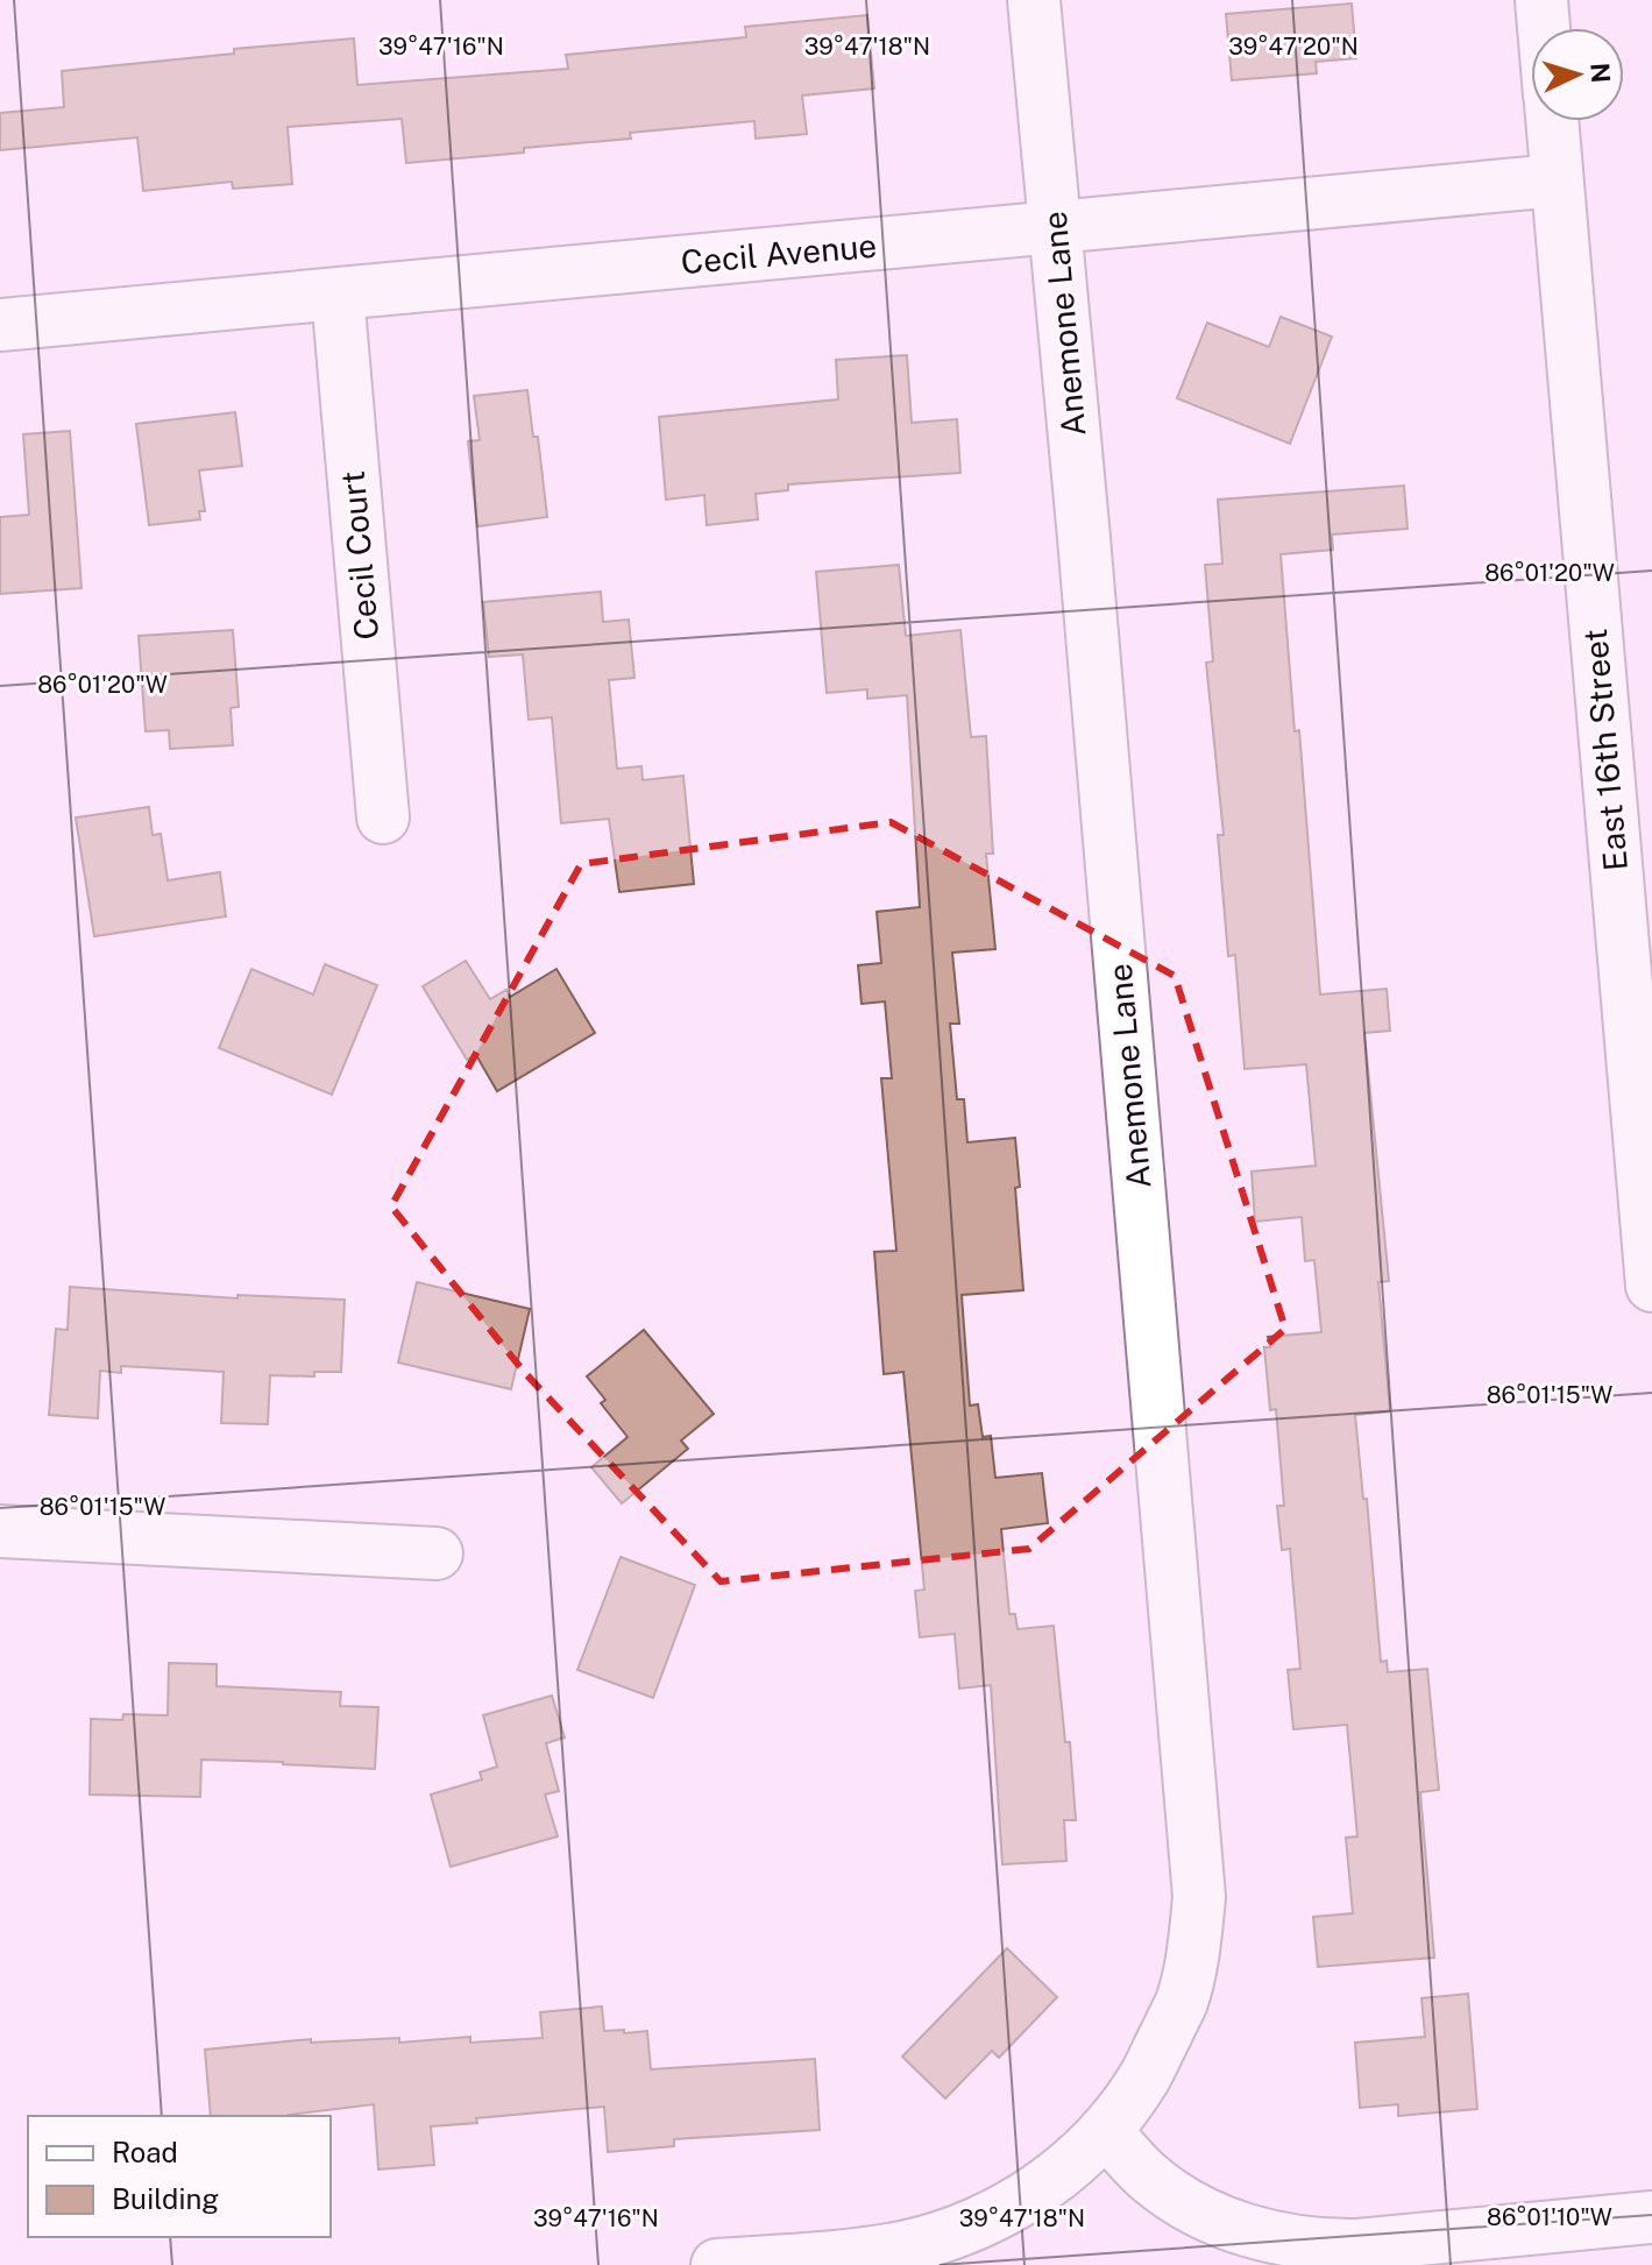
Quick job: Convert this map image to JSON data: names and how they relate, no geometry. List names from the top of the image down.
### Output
{
  "streets": {
    "street": [
      "Cecil Avenue",
      "Anemone Lane",
      "Cecil Court",
      "East 16th Street"
    ]
  },
  "crossings": [
    ["Cecil Avenue", "Anemone Lane"],
    ["Cecil Avenue", "Cecil Court"],
    ["Cecil Avenue", "East 16th Street"]
  ],
  "legend": ["Road", "Building"],
  "north": "right",
  "coordinates": [
    "39°47'16\"N",
    "39°47'18\"N",
    "39°47'20\"N",
    "86°01'20\"W",
    "86°01'15\"W",
    "86°01'10\"W"
  ]
}
